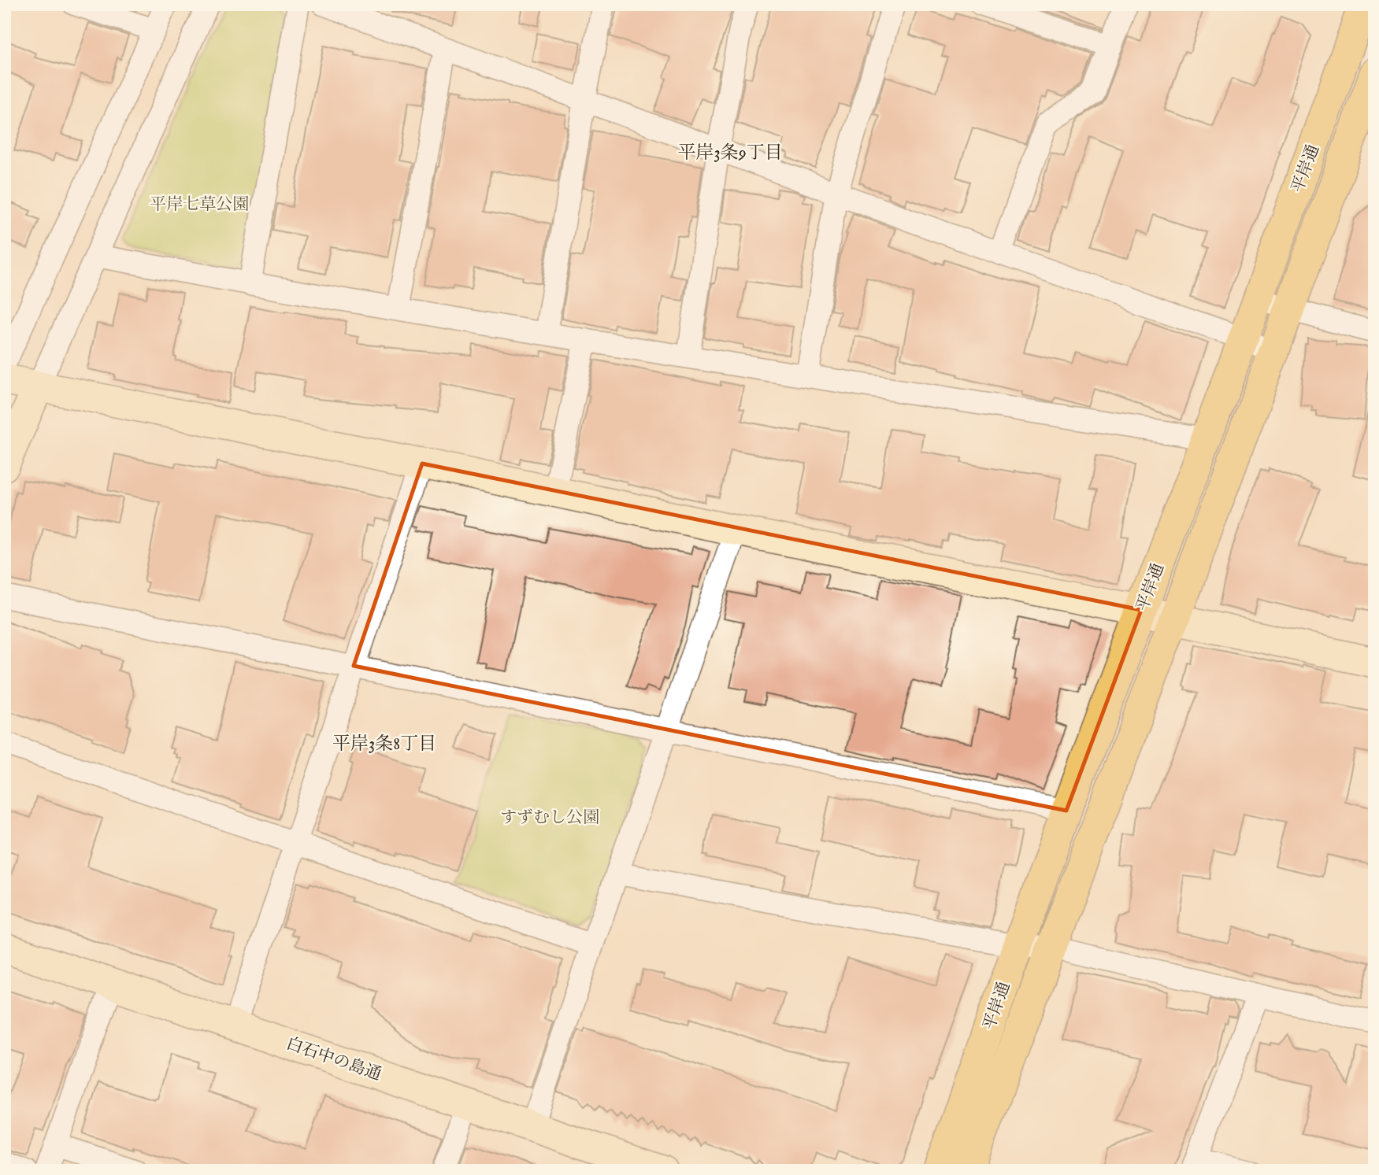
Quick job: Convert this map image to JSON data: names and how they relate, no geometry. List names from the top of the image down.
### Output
{
  "streets": {
    "highway": ["平岸通"],
    "street": ["白石中の島通"]
  },
  "districts": ["平岸3条9丁目", "平岸3条8丁目"],
  "parks": ["平岸七草公園", "すずむし公園"]
}
